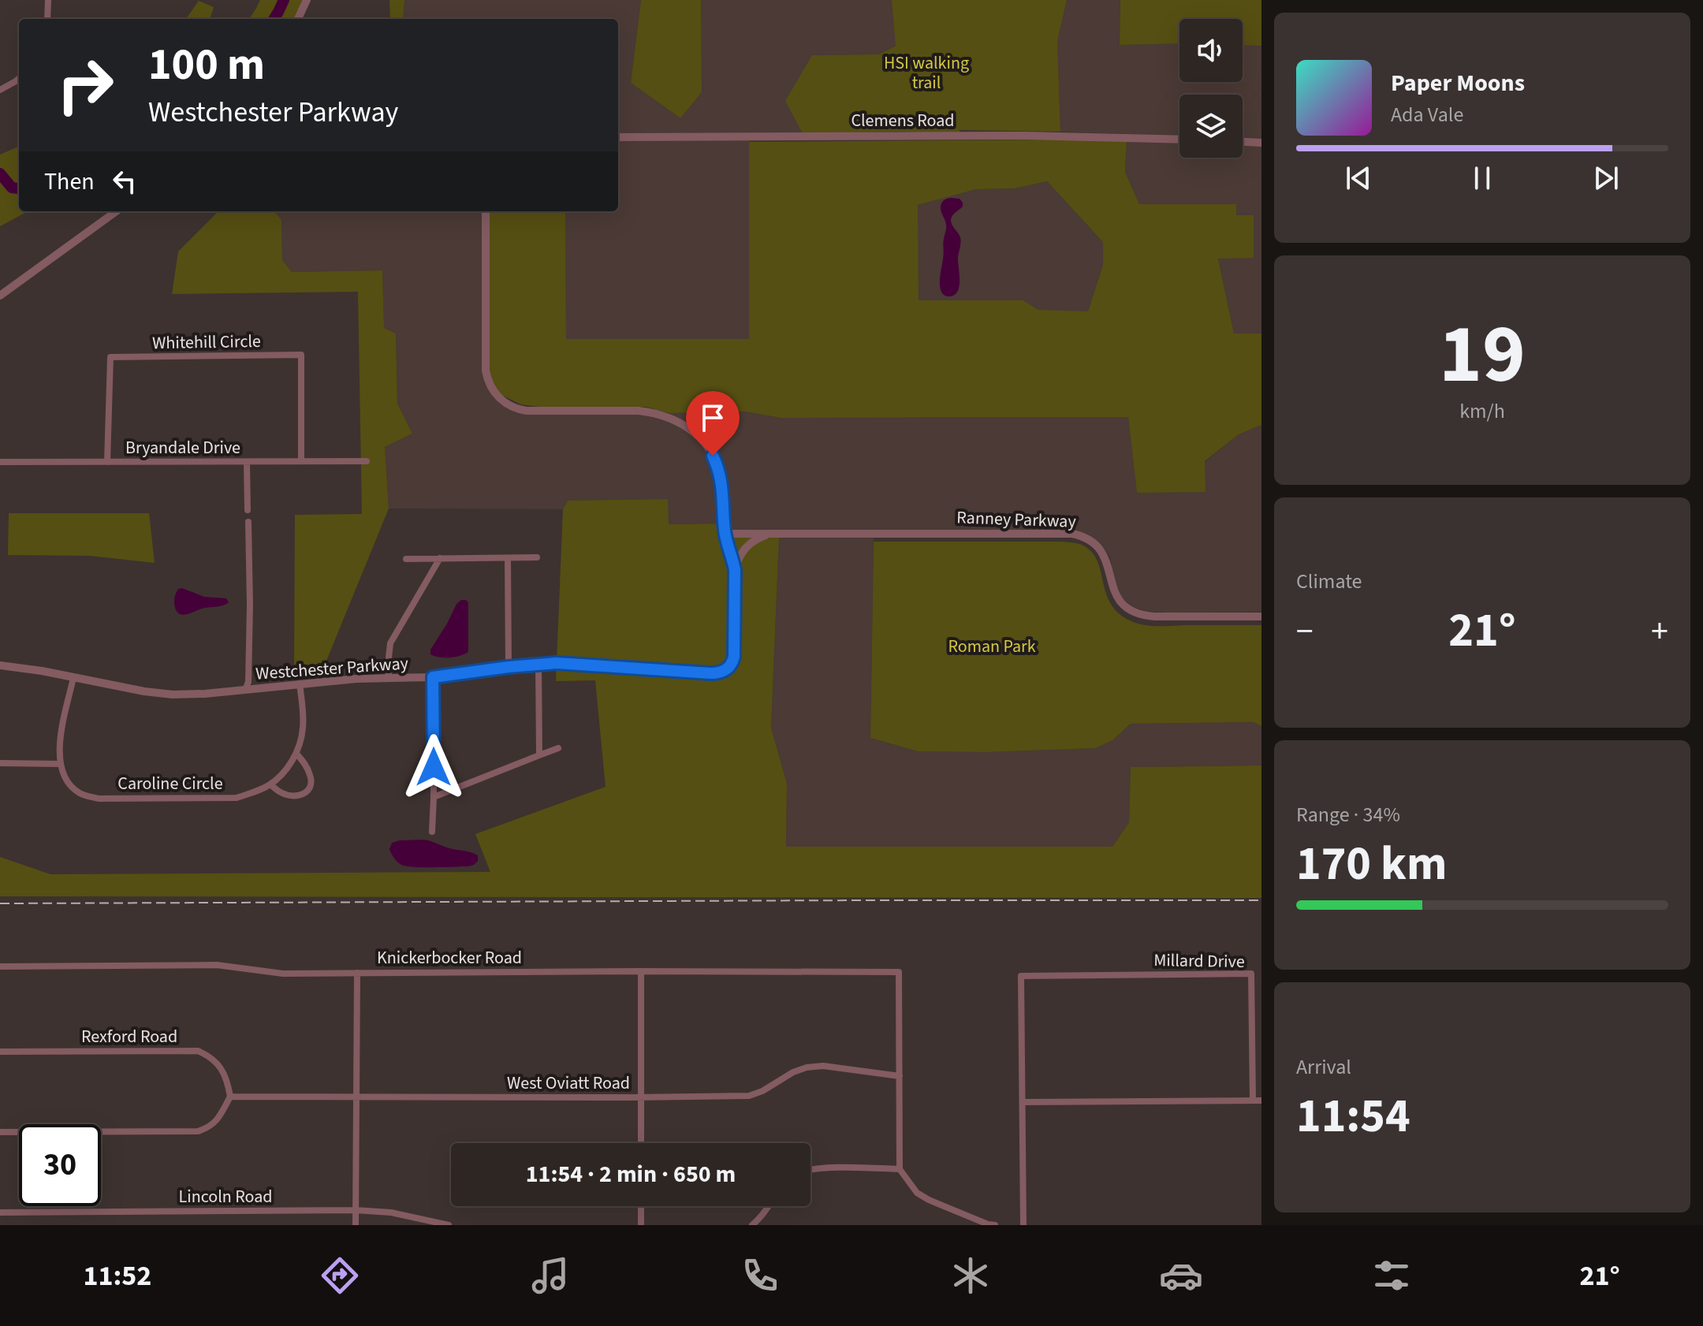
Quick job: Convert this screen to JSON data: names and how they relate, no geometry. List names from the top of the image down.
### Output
{
  "streets": {
    "street": [
      "Clemens Road",
      "Whitehill Circle",
      "Bryandale Drive",
      "Ranney Parkway",
      "Westchester Parkway",
      "Caroline Circle",
      "Knickerbocker Road",
      "Millard Drive",
      "Rexford Road",
      "West Oviatt Road",
      "Lincoln Road"
    ]
  },
  "crossings": [
    ["Whitehill Circle", "Bryandale Drive"],
    ["Ranney Parkway", "Westchester Parkway"],
    ["Westchester Parkway", "Caroline Circle"],
    ["Knickerbocker Road", "West Oviatt Road"],
    ["Rexford Road", "West Oviatt Road"]
  ],
  "parks": ["HSI walking trail", "Roman Park"],
  "page": {
    "turn": ["100 m", "Westchester Parkway"],
    "song": ["Paper Moons", "Ada Vale"],
    "then": "Then",
    "tile": [
      ["19", "km/h"],
      "Climate",
      ["Range · 34%", "170 km"],
      ["Arrival", "11:54"]
    ],
    "heat": ["−", "21°", "+"],
    "limit": "30",
    "trip": "11:54 · 2 min · 650 m",
    "tabs": ["11:52", "21°"]
  }
}
